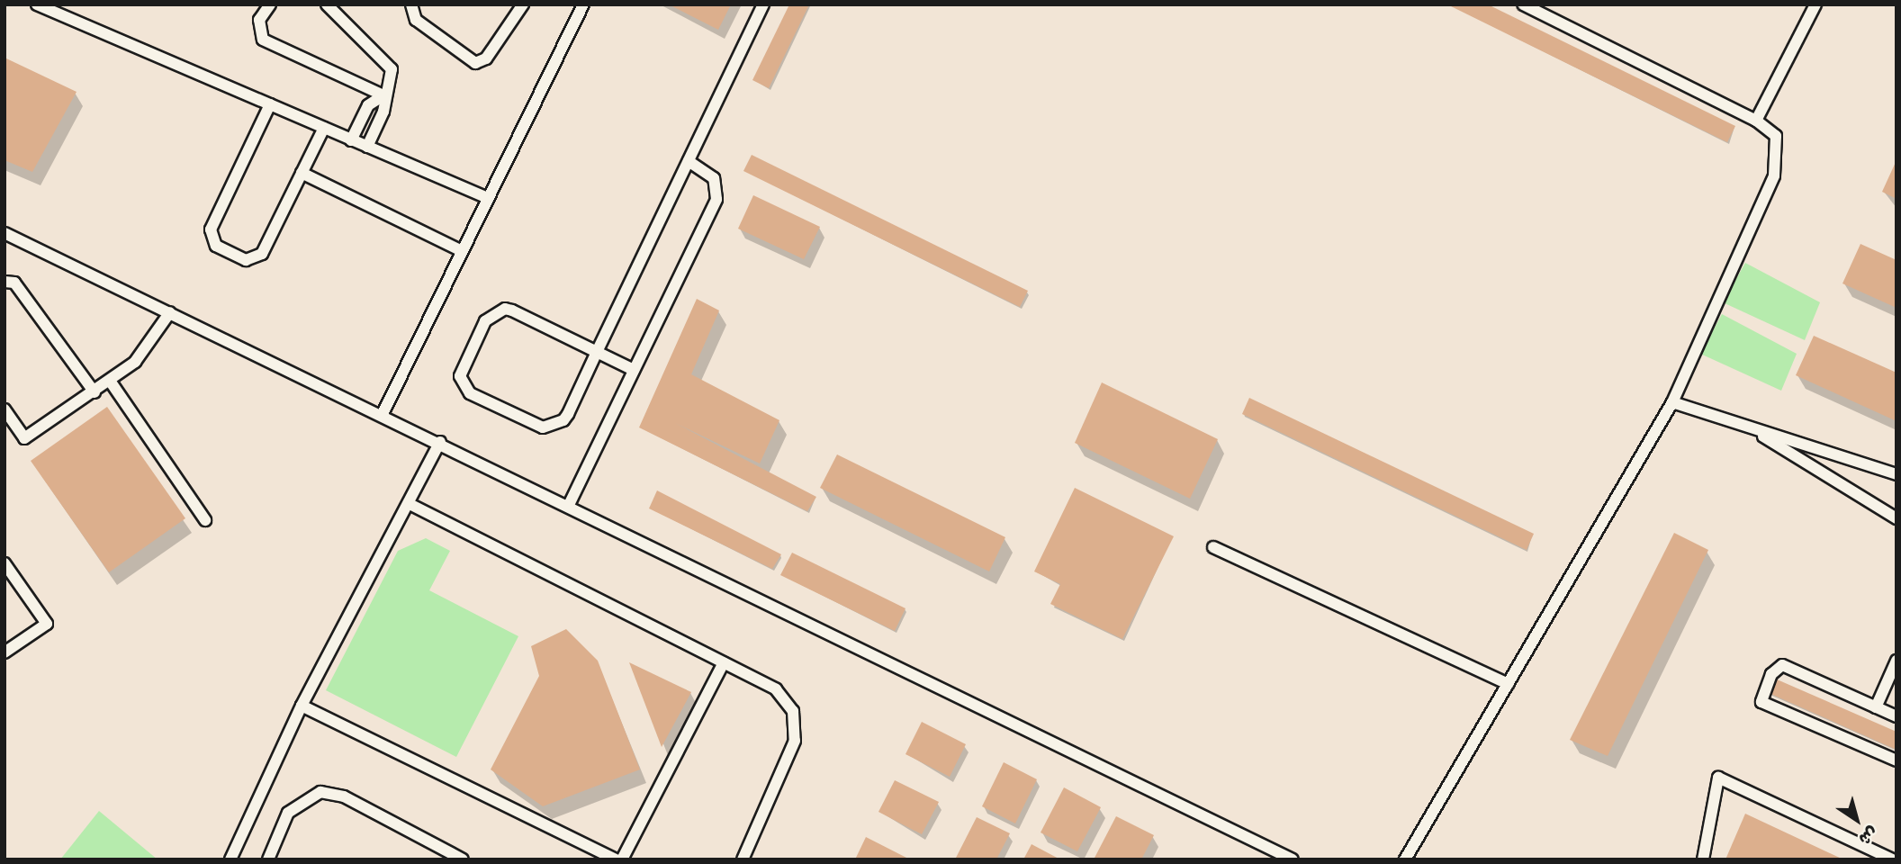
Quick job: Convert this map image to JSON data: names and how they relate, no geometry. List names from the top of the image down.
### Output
{
  "north": "bottom right"
}
